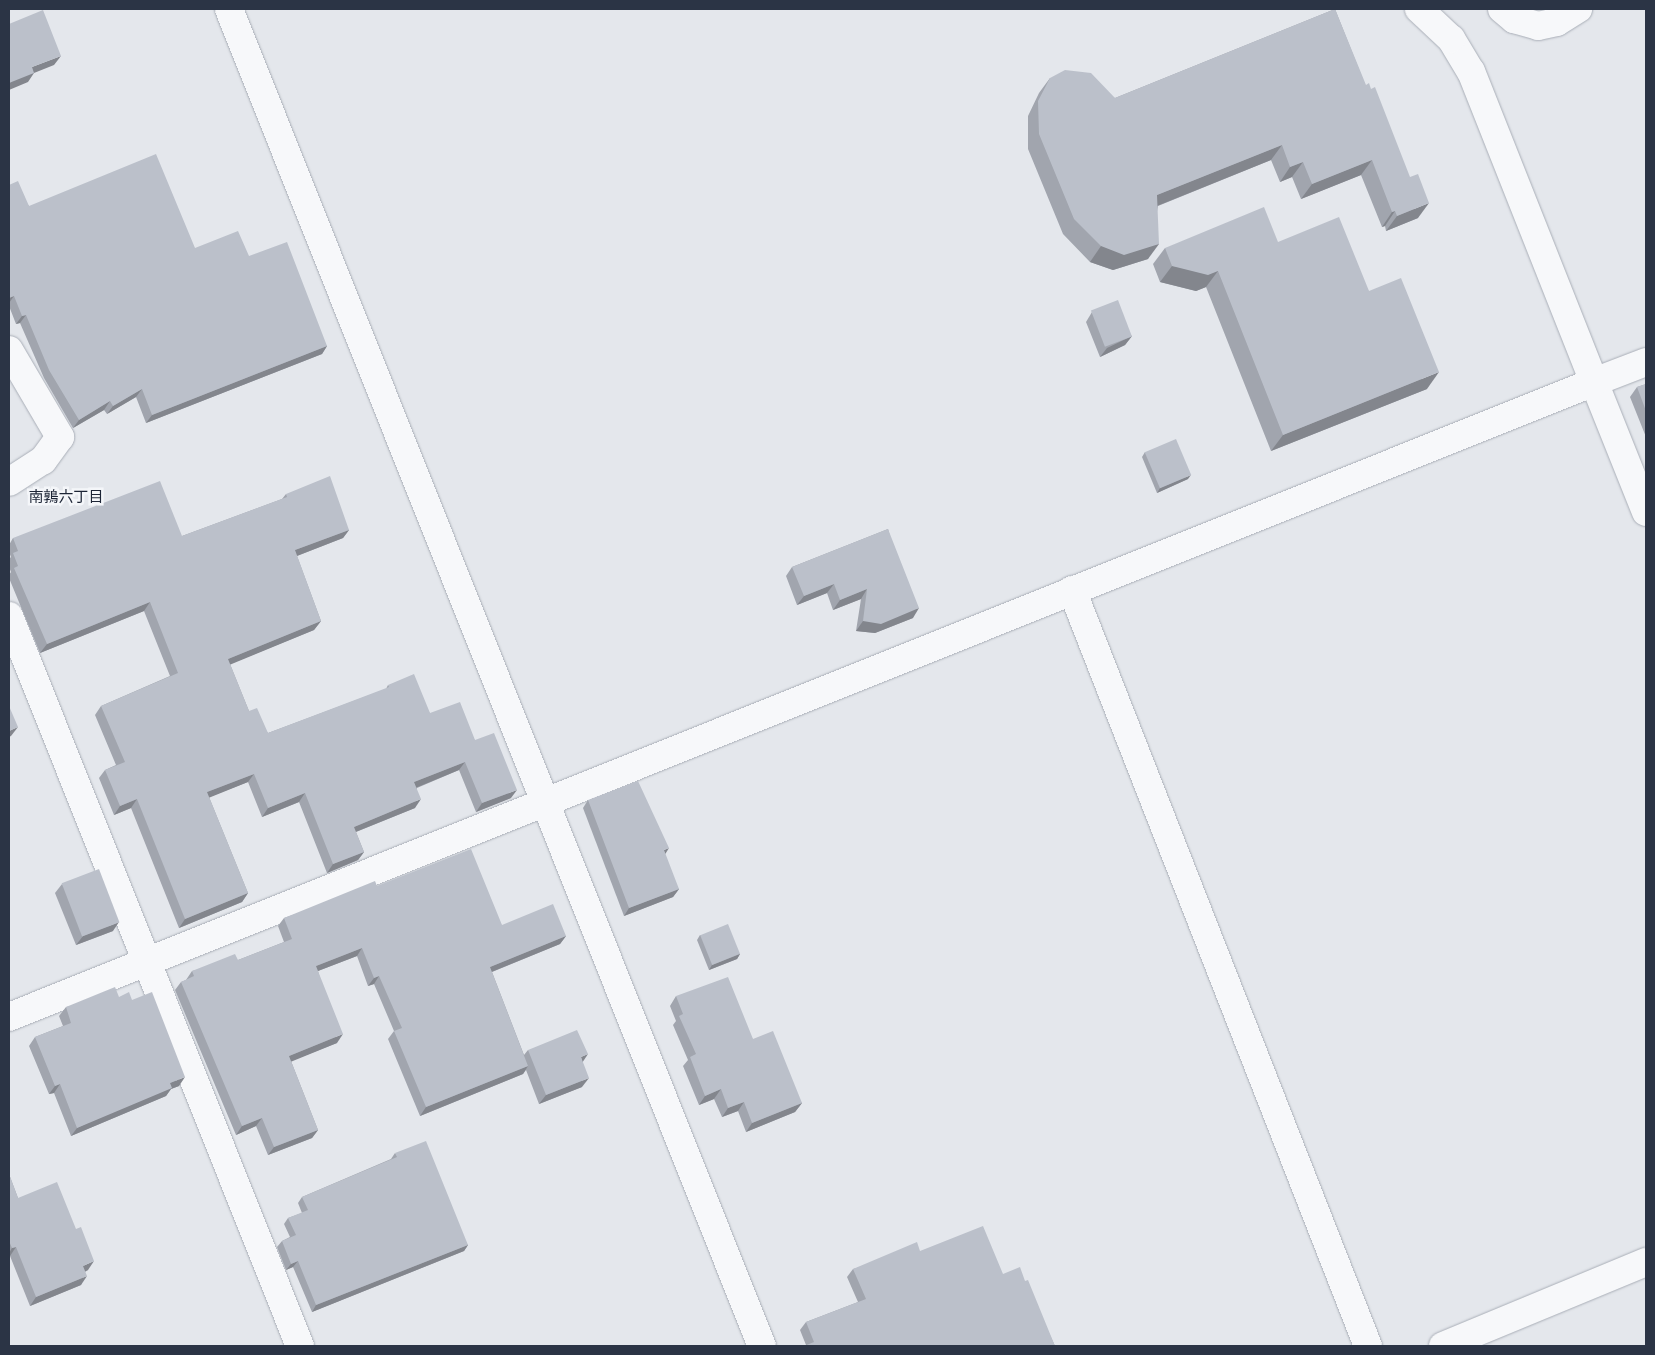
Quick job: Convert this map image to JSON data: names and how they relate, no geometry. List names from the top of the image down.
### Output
{
  "districts": ["南鶉六丁目"]
}
